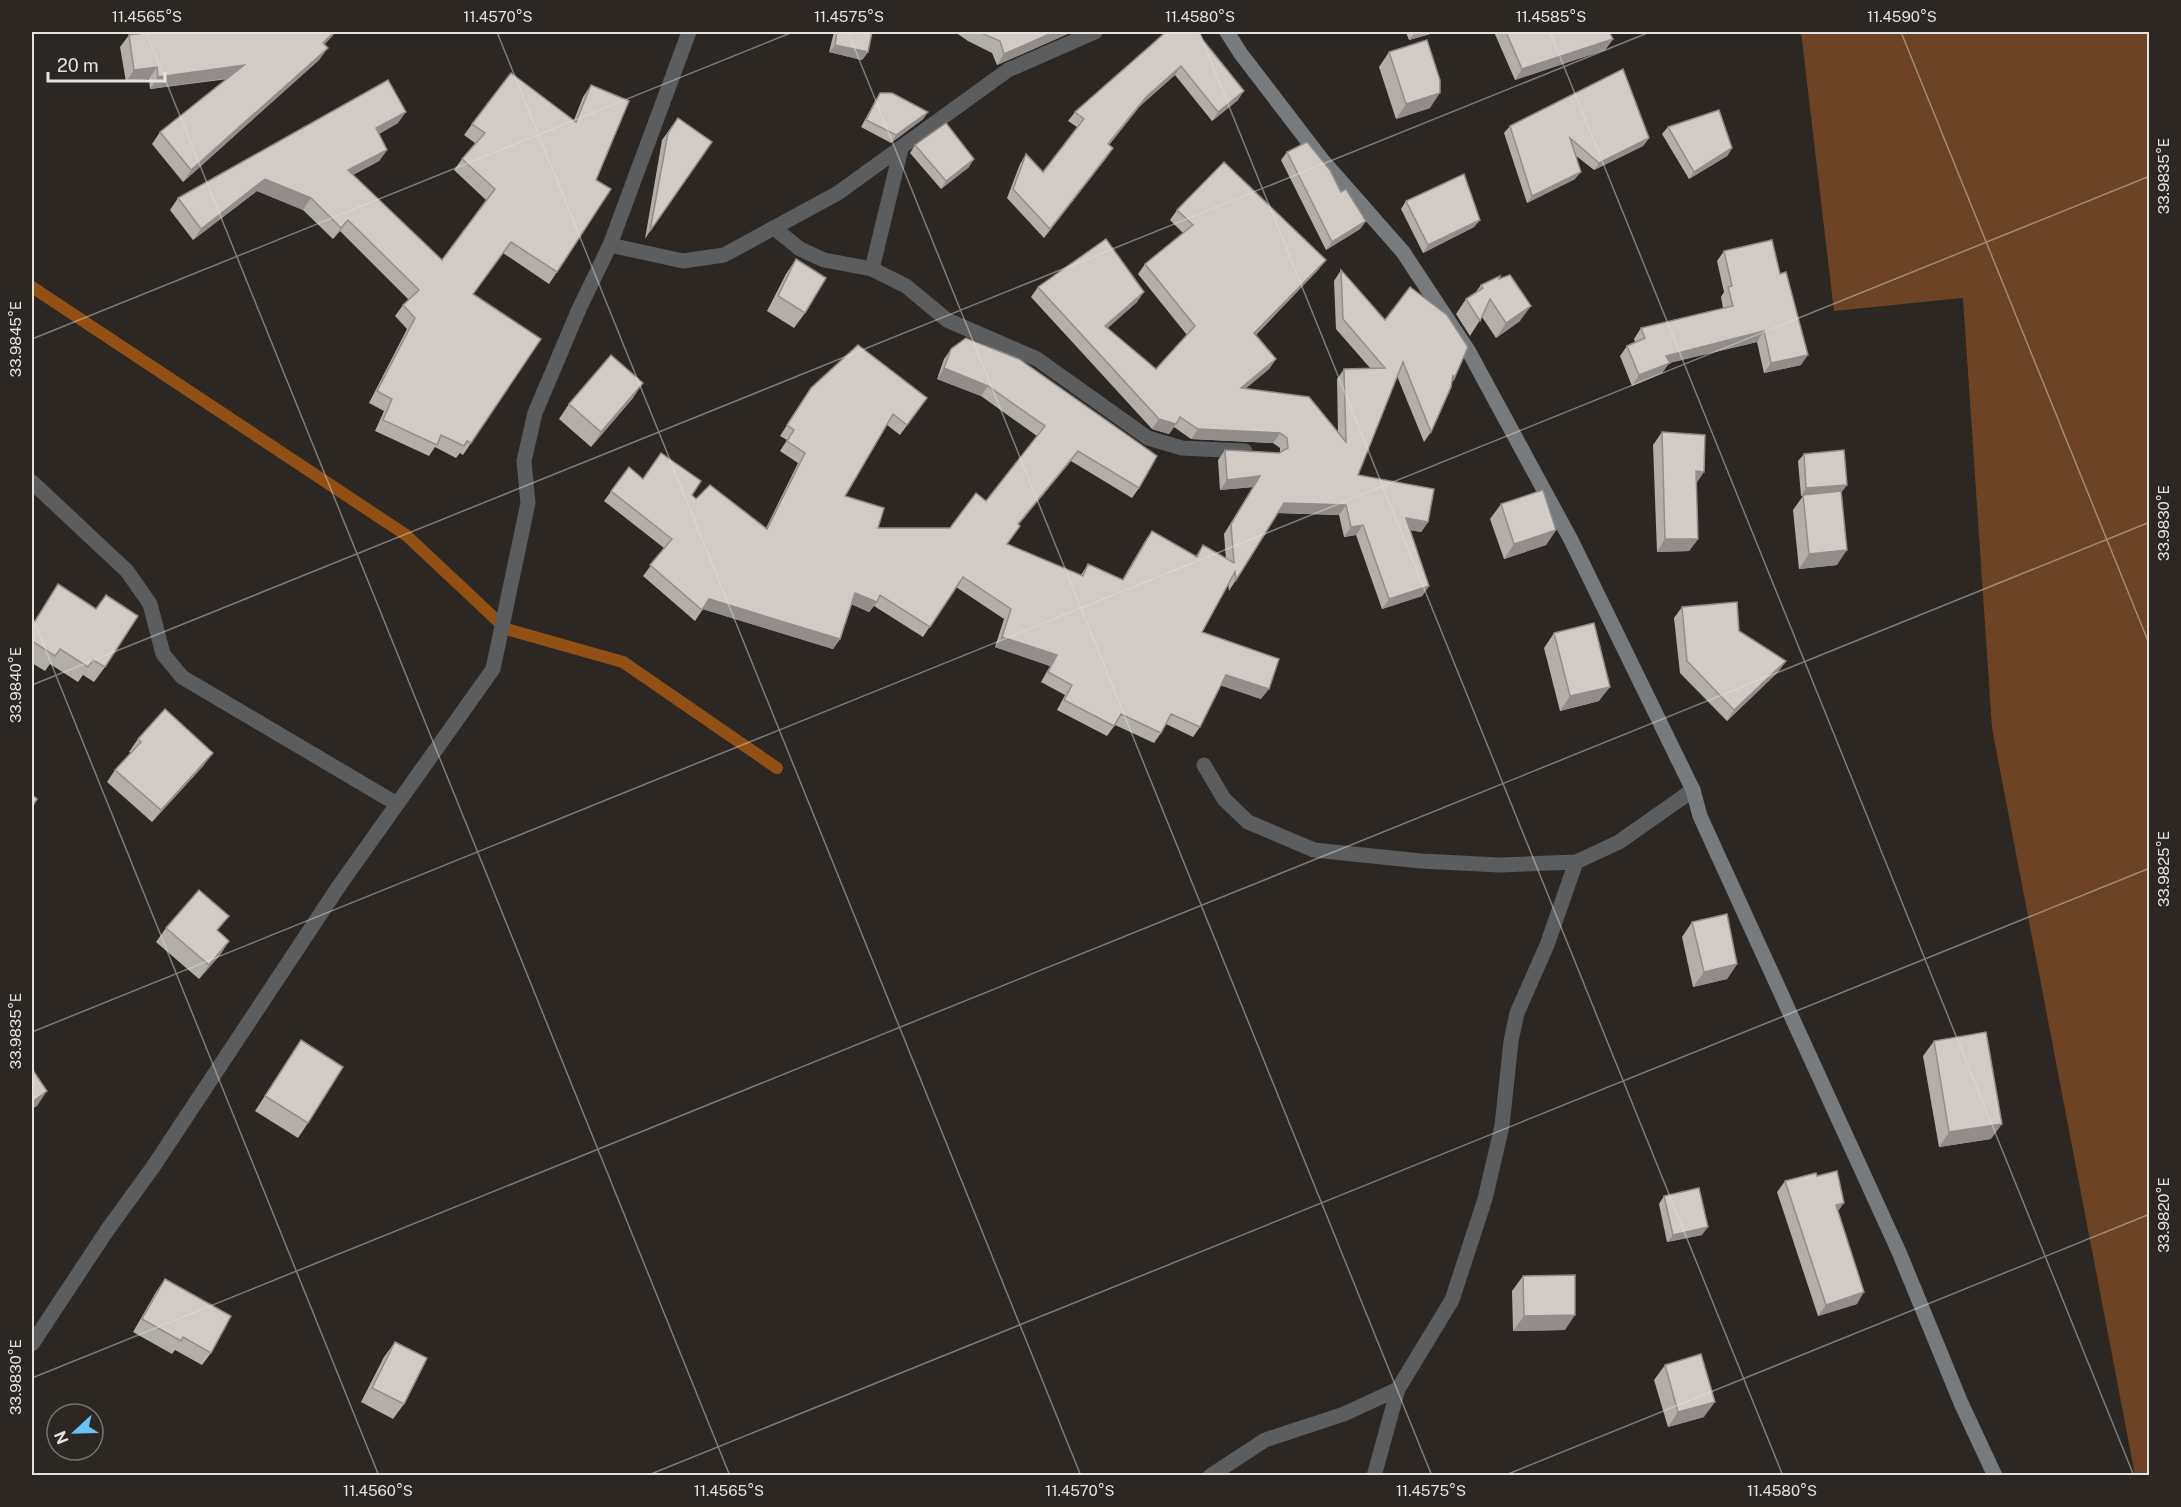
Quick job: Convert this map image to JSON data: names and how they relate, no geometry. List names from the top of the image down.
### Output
{
  "scale_bar": "20 m",
  "north": "left",
  "coordinates": [
    "11.4565°S",
    "11.4570°S",
    "11.4575°S",
    "11.4580°S",
    "11.4585°S",
    "11.4590°S",
    "33.9835°E",
    "33.9845°E",
    "33.9830°E",
    "33.9840°E",
    "33.9825°E",
    "33.9820°E",
    "11.4560°S"
  ]
}
